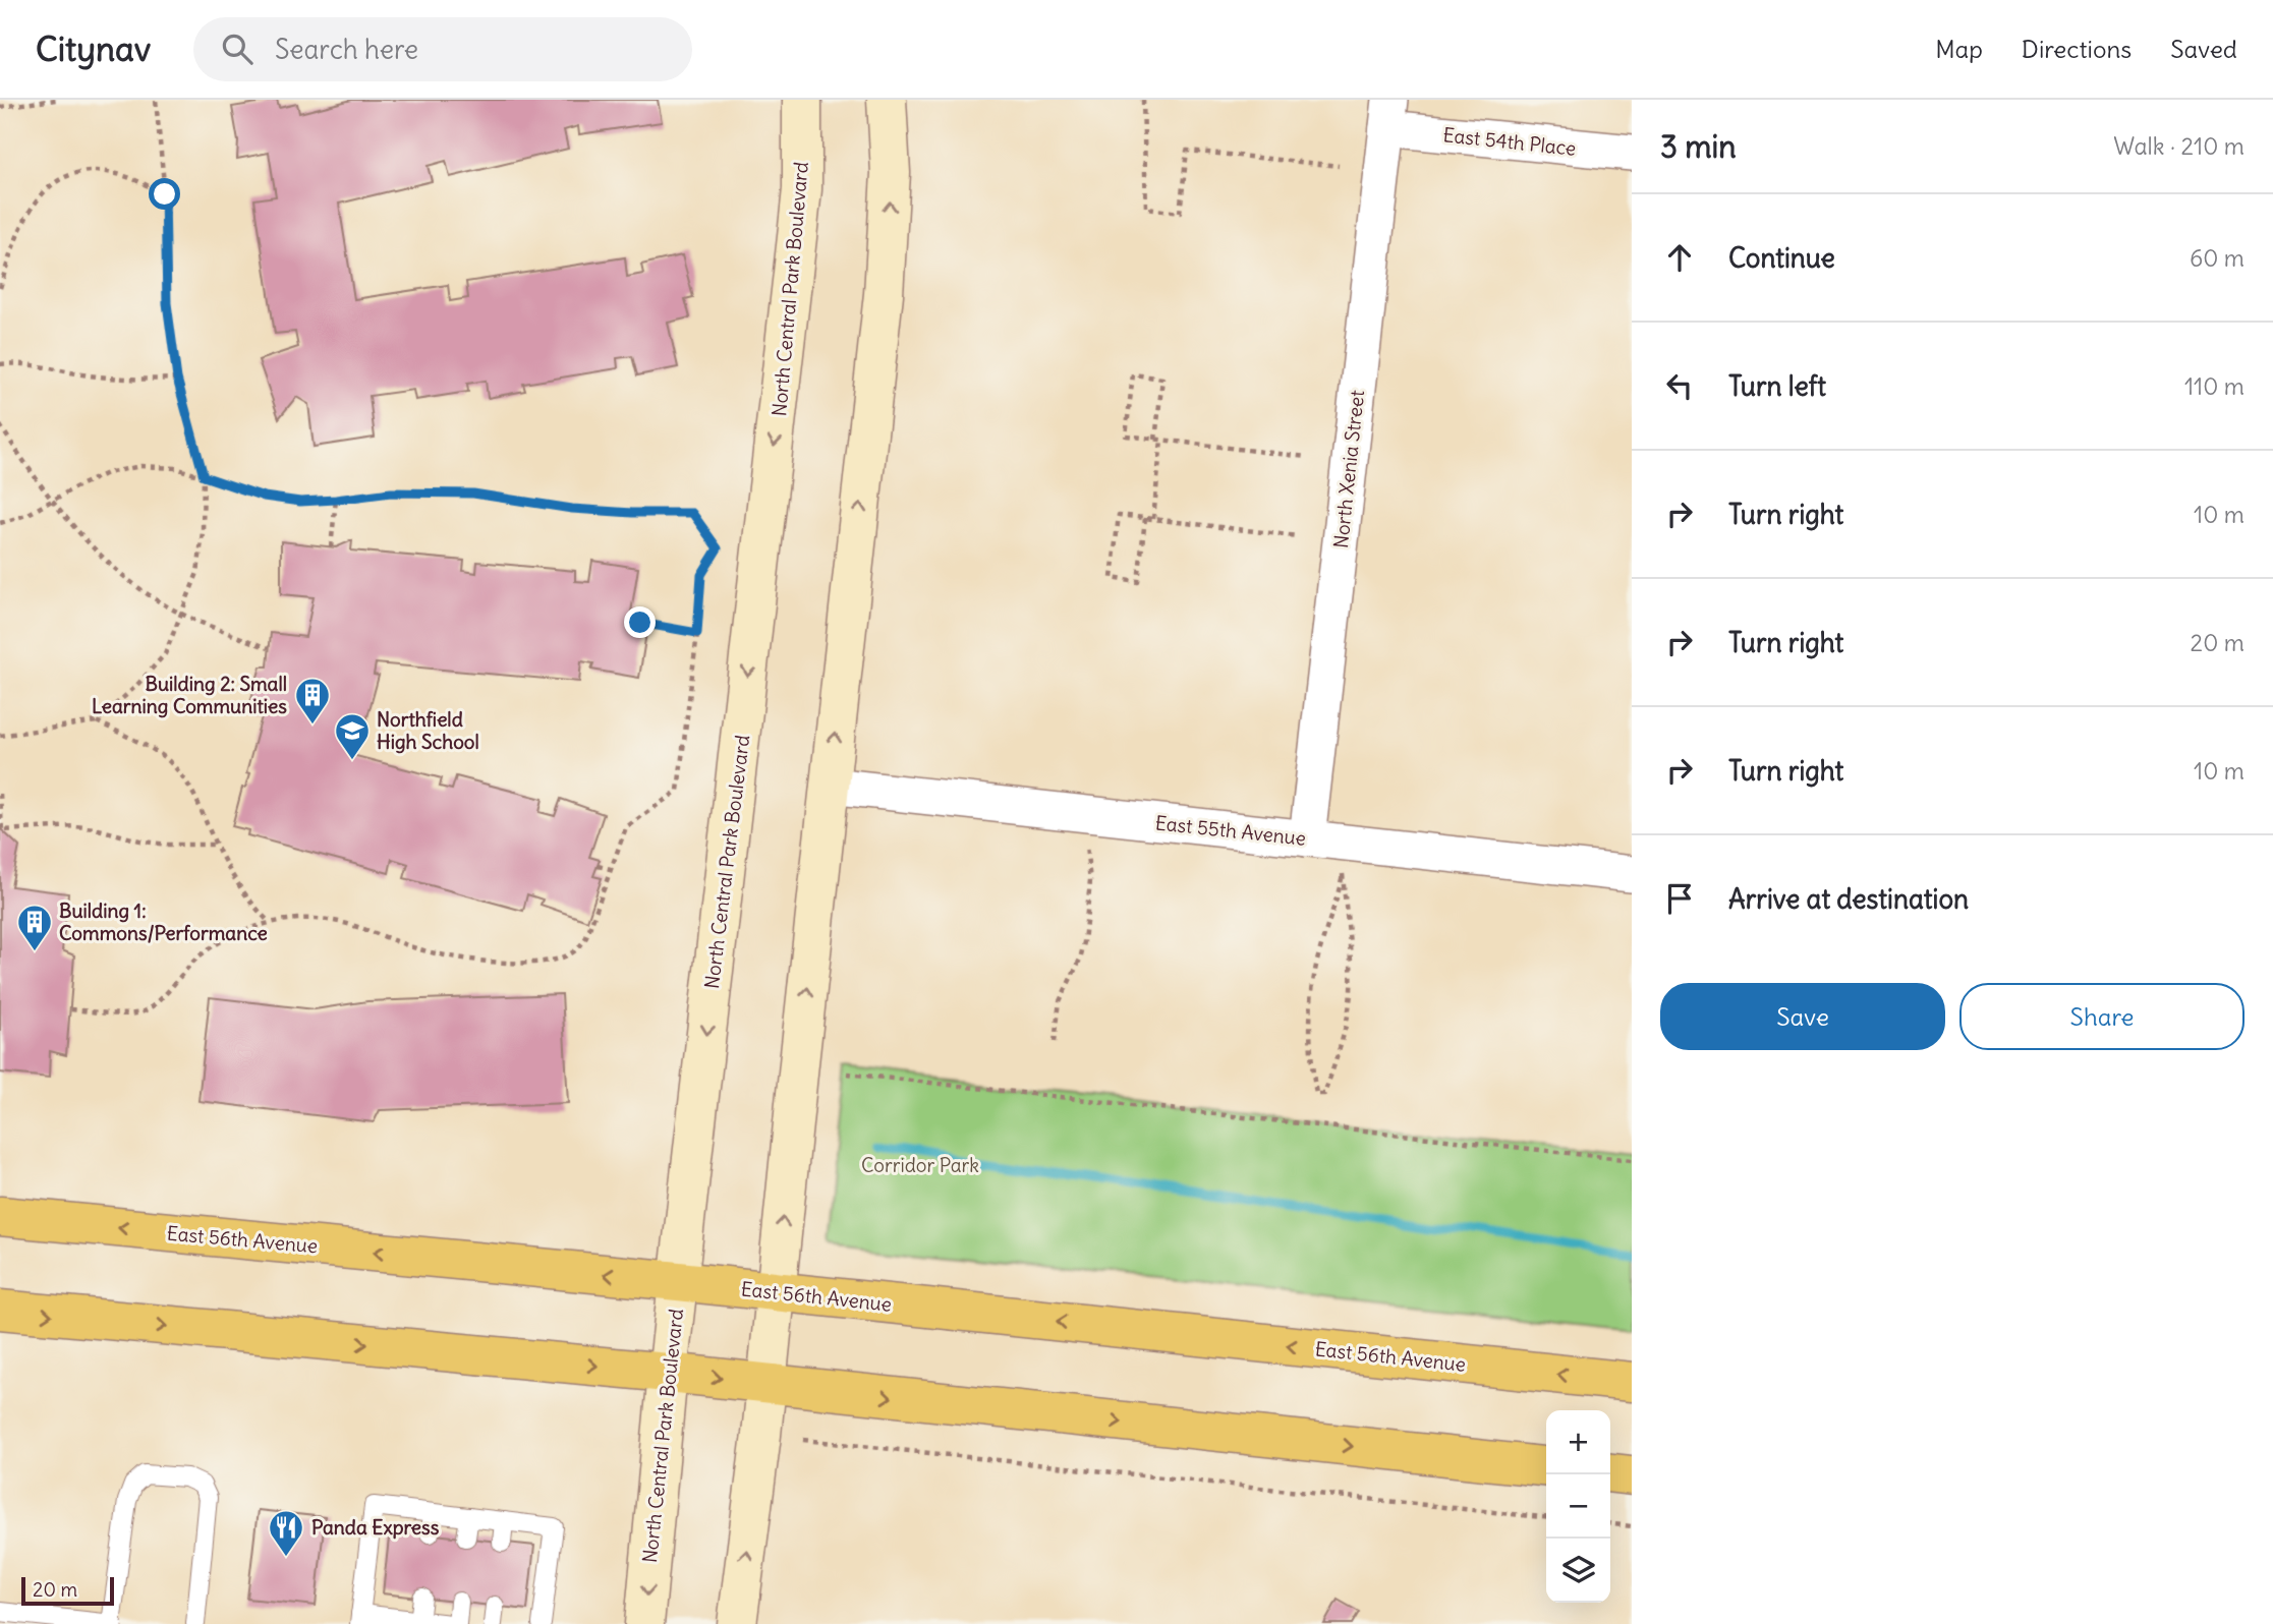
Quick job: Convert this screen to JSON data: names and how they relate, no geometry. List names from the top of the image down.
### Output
{
  "streets": {
    "main road": ["North Central Park Boulevard", "East 56th Avenue"],
    "street": ["East 54th Place", "North Xenia Street", "East 55th Avenue"]
  },
  "crossings": [
    ["East 54th Place", "North Xenia Street"],
    ["North Central Park Boulevard", "East 56th Avenue"],
    ["North Xenia Street", "East 55th Avenue"]
  ],
  "parks": ["Corridor Park"],
  "places": {
    "building": ["Building 2: Small Learning Communities", "Building 1: Commons/Performance"],
    "school or university": ["Northfield High School"],
    "restaurant": ["Panda Express"]
  },
  "scale_bar": "20 m",
  "page": {
    "header": "Citynav",
    "search": "Search here",
    "nav": ["Map", "Directions", "Saved"],
    "heading": ["3 min", "Walk · 210 m"],
    "list": [
      ["Continue", "60 m"],
      ["Turn left", "110 m"],
      ["Turn right", "10 m"],
      ["Turn right", "20 m"],
      ["Turn right", "10 m"],
      "Arrive at destination"
    ],
    "buttons": ["Save", "Share"],
    "map_buttons": ["+", "−"],
    "scale": "20 m"
  }
}
